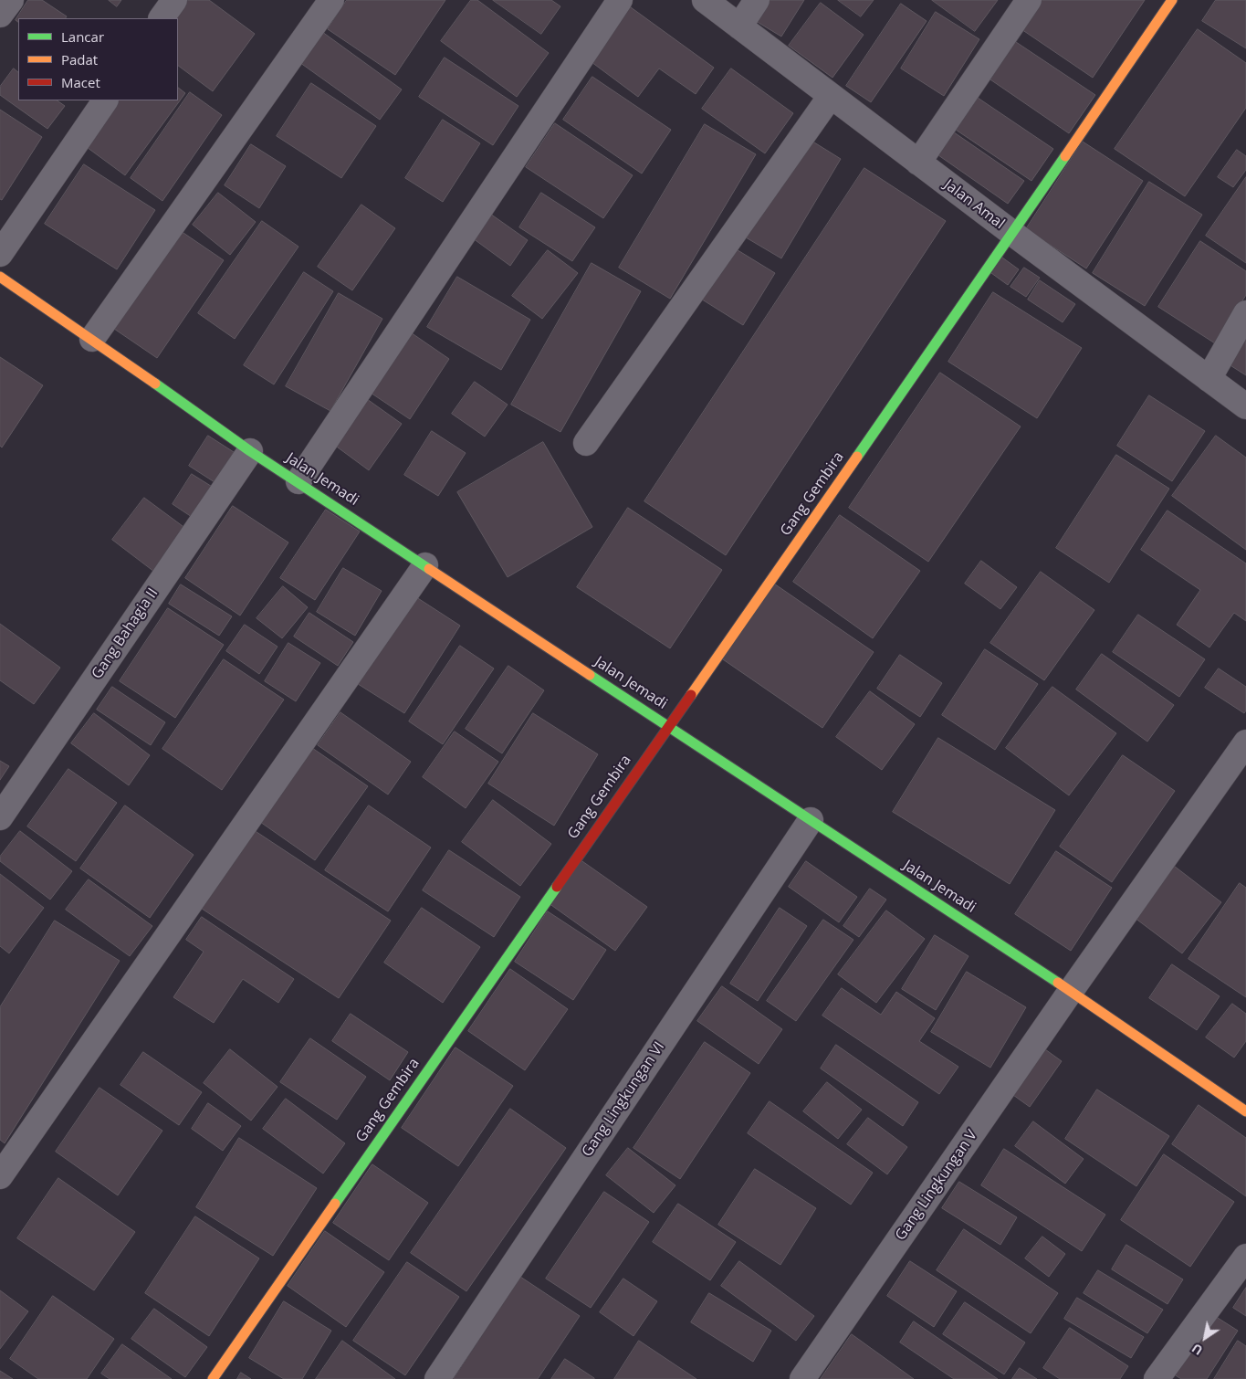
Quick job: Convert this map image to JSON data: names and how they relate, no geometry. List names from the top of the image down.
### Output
{
  "streets": {
    "street": [
      "Jalan Amal",
      "Jalan Jemadi",
      "Gang Gembira",
      "Gang Bahagia II",
      "Gang Lingkungan VI",
      "Gang Lingkungan V"
    ]
  },
  "crossings": [
    ["Jalan Amal", "Gang Gembira"],
    ["Jalan Jemadi", "Gang Gembira"],
    ["Jalan Jemadi", "Gang Bahagia II"],
    ["Jalan Jemadi", "Gang Lingkungan VI"],
    ["Jalan Jemadi", "Gang Lingkungan V"]
  ],
  "legend": ["Lancar", "Padat", "Macet"],
  "north": "bottom left"
}
